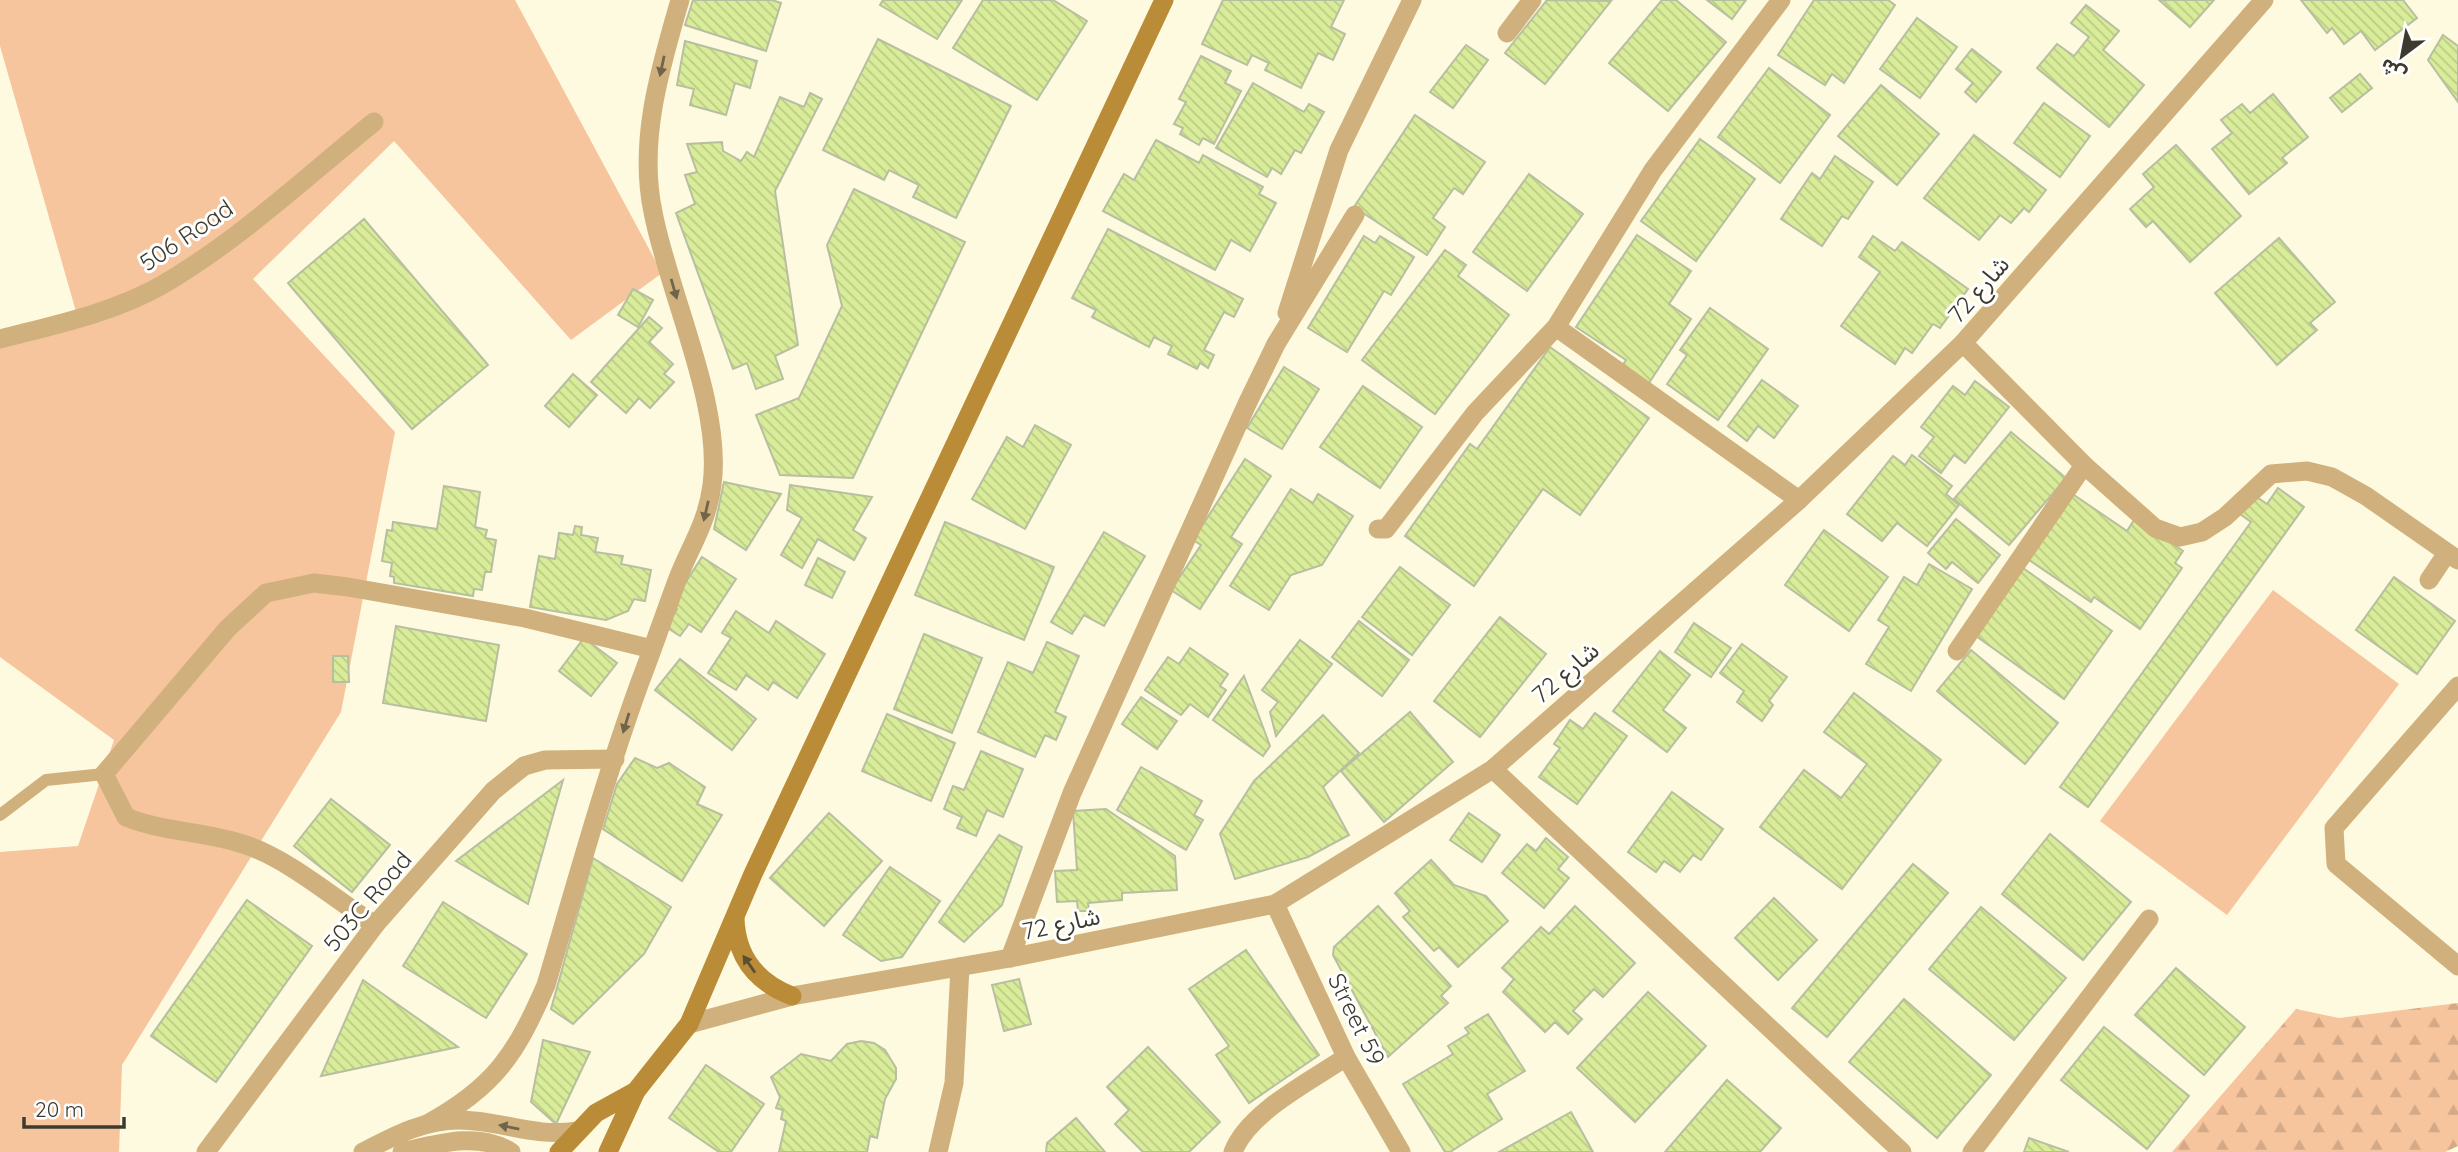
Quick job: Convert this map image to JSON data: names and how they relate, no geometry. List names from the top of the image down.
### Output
{
  "streets": {
    "street": [
      "506 Road",
      "شارع 72",
      "503C Road",
      "Street 59"
    ]
  },
  "crossings": [
    ["شارع 72", "Street 59"]
  ],
  "scale_bar": "20 m",
  "north": "bottom left"
}
